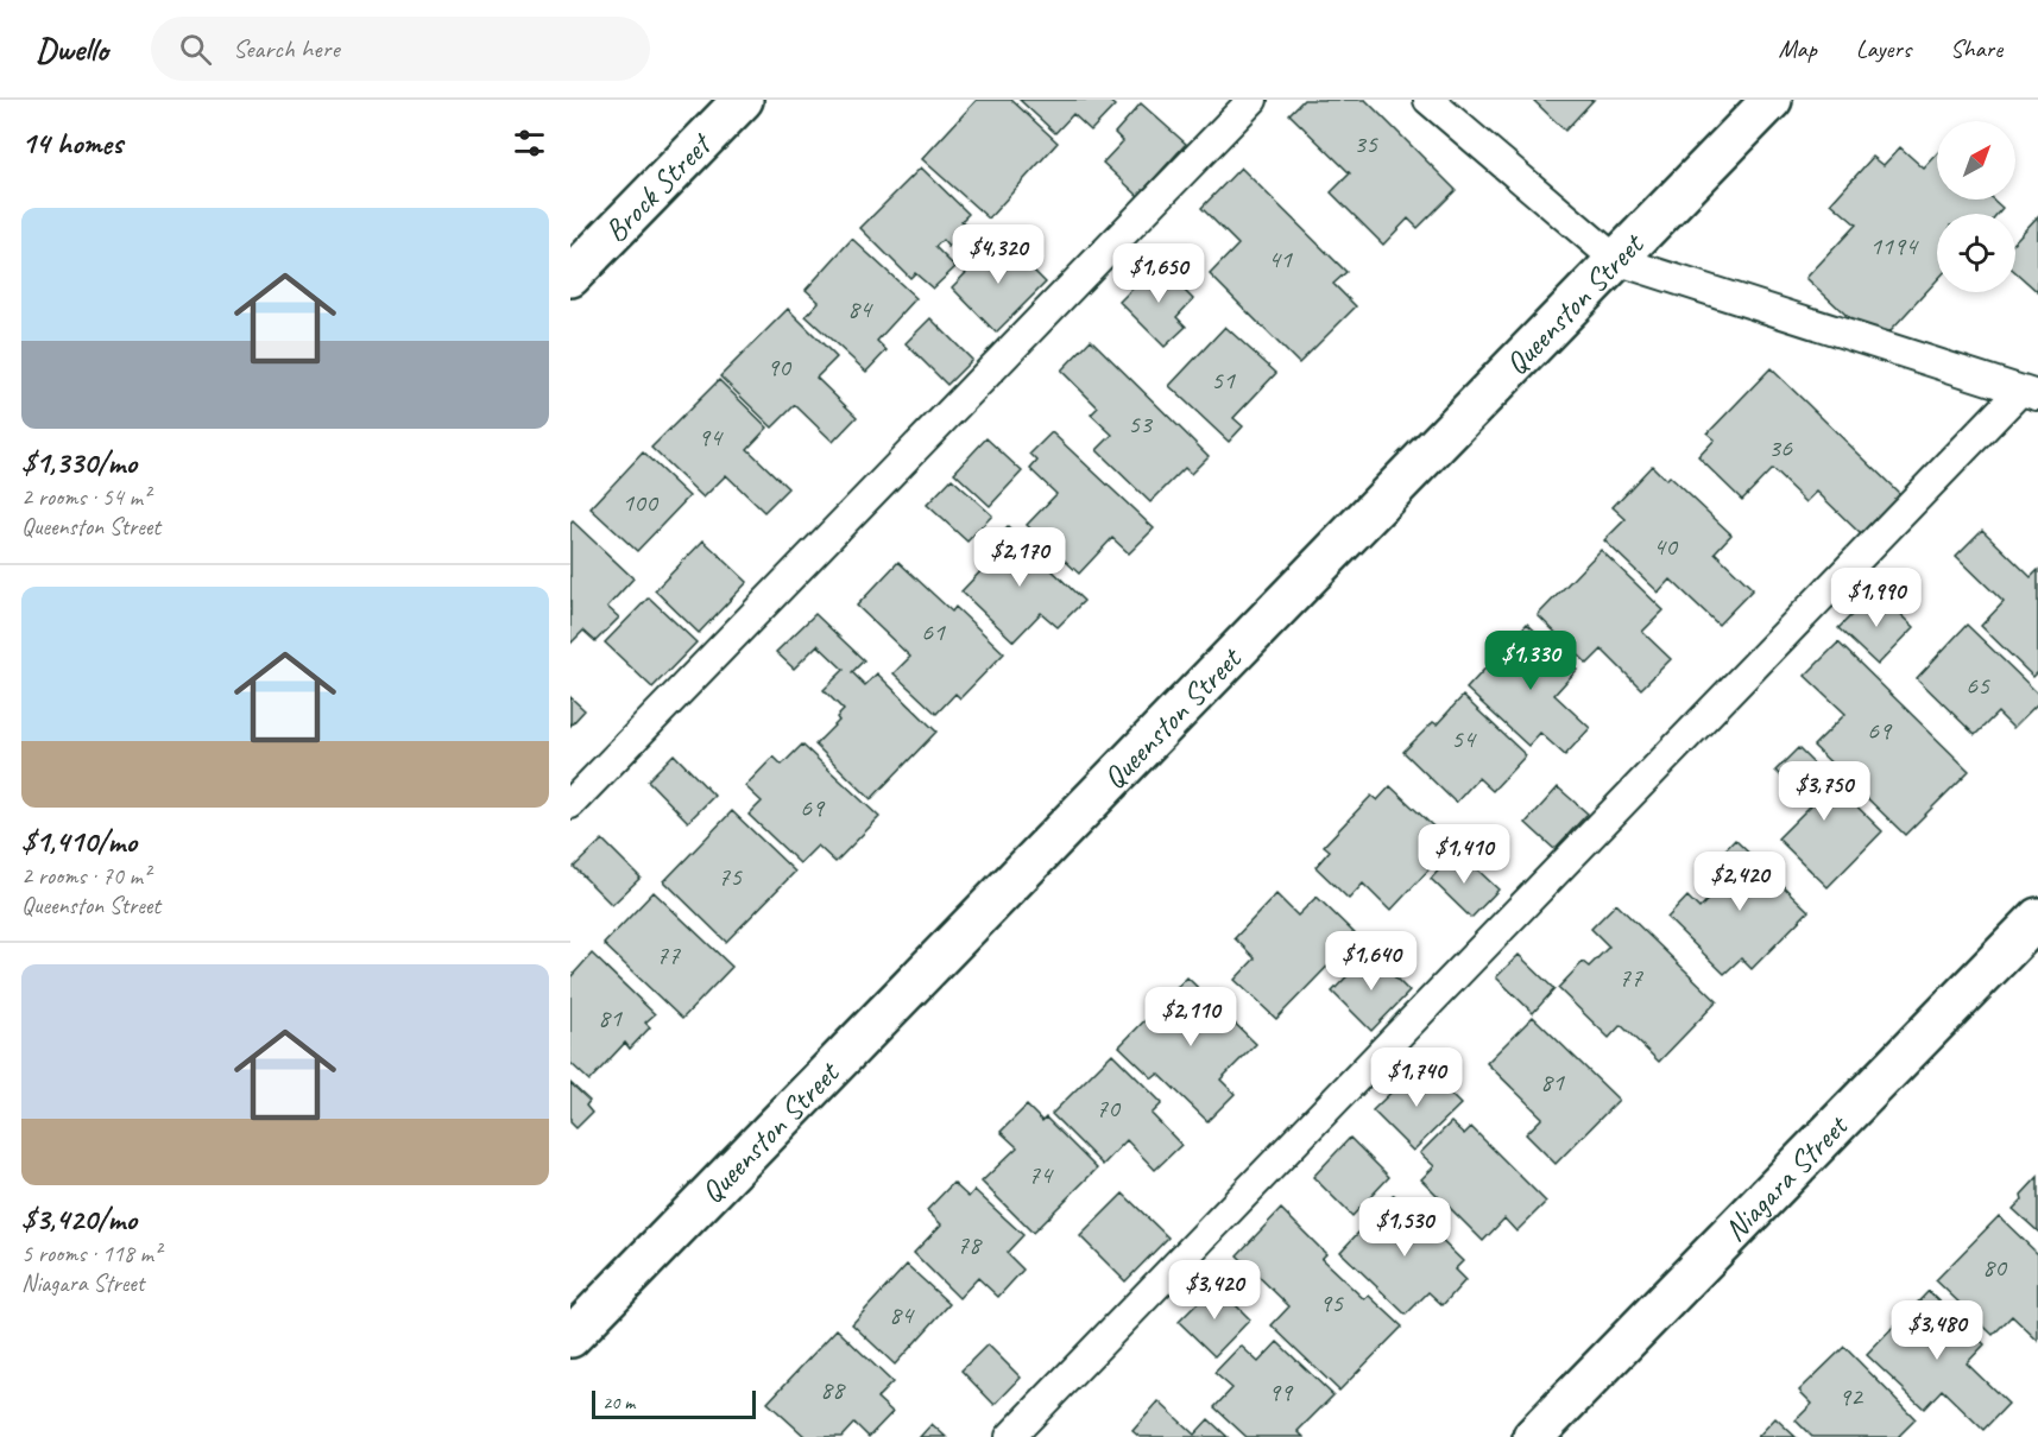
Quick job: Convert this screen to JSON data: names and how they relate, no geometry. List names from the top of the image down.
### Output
{
  "streets": {
    "street": ["Brock Street", "Queenston Street", "Niagara Street"]
  },
  "house_numbers": [
    "35",
    "1194",
    "41",
    "84",
    "90",
    "51",
    "53",
    "94",
    "36",
    "100",
    "40",
    "61",
    "65",
    "69",
    "54",
    "69",
    "75",
    "77",
    "77",
    "81",
    "81",
    "70",
    "74",
    "78",
    "80",
    "95",
    "84",
    "88",
    "99",
    "92"
  ],
  "scale_bar": "20 m",
  "north": "top right",
  "page": {
    "header": "Dwello",
    "search": "Search here",
    "nav": ["Map", "Layers", "Share"],
    "heading": "14 homes",
    "list": [
      {
        "name": "$1,330/mo",
        "note": "2 rooms · 54 m² · Queenston Street"
      },
      {
        "name": "$1,410/mo",
        "note": "2 rooms · 70 m² · Queenston Street"
      },
      {
        "name": "$3,420/mo",
        "note": "5 rooms · 118 m² · Niagara Street"
      }
    ],
    "price": [
      "$4,320",
      "$1,650",
      "$2,170",
      "$1,990",
      "$1,330",
      "$3,750",
      "$1,410",
      "$2,420",
      "$1,640",
      "$2,110",
      "$1,740",
      "$1,530",
      "$3,420",
      "$3,480"
    ],
    "scale": "20 m"
  }
}
